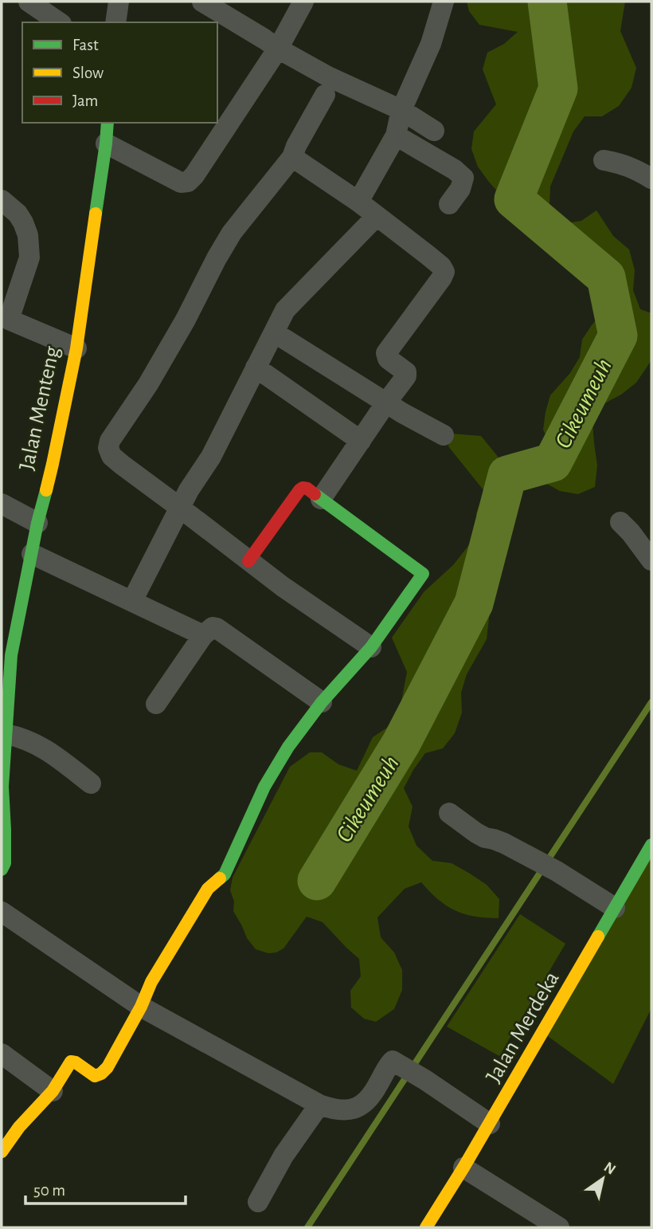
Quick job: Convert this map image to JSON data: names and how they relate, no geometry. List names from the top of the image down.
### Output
{
  "streets": {
    "street": ["Jalan Menteng", "Jalan Merdeka"]
  },
  "water": ["Cikeumeuh"],
  "legend": ["Fast", "Slow", "Jam"],
  "scale_bar": "50 m",
  "north": "top right"
}
